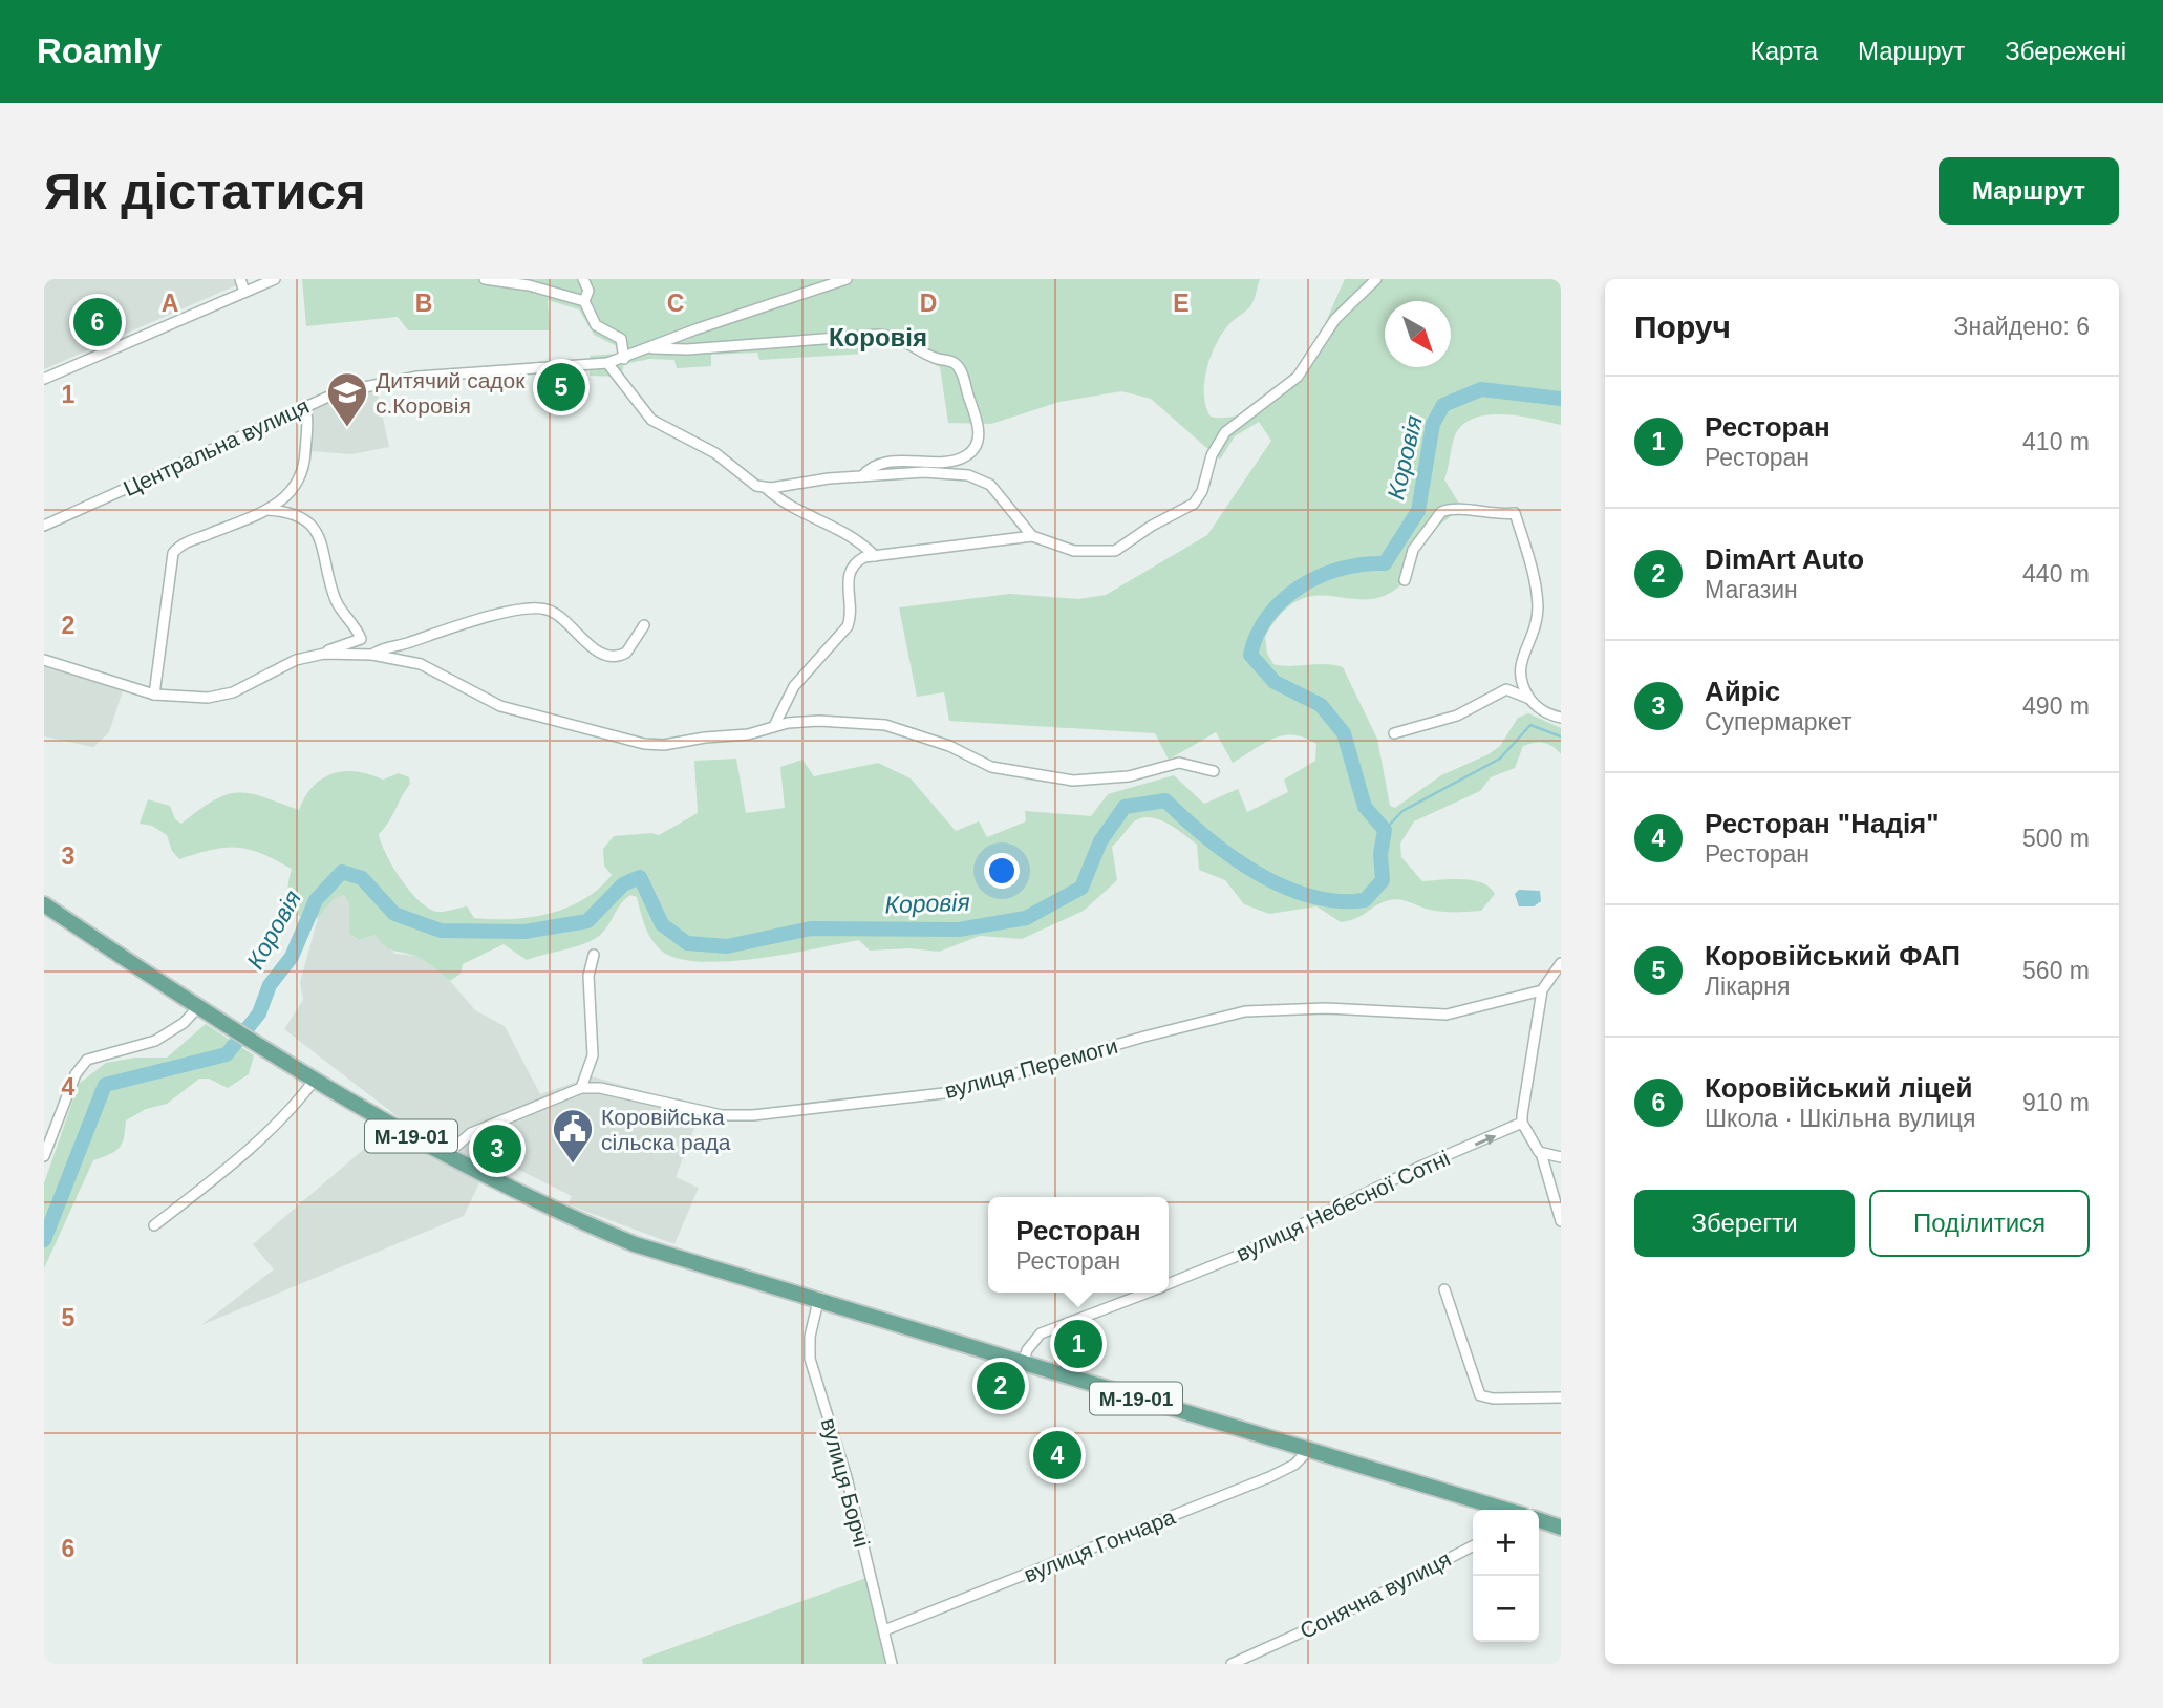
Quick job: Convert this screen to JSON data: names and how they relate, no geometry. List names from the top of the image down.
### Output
{
  "streets": {
    "main road": ["М-19-01"],
    "street": [
      "Центральна вулиця",
      "вулиця Перемоги",
      "вулиця Небесної Сотні",
      "вулиця Борчі",
      "вулиця Гончара",
      "Сонячна вулиця"
    ]
  },
  "crossings": [
    ["вулиця Перемоги", "М-19-01"],
    ["М-19-01", "вулиця Небесної Сотні"],
    ["М-19-01", "вулиця Борчі"],
    ["М-19-01", "вулиця Гончара"],
    ["вулиця Борчі", "вулиця Гончара"]
  ],
  "one_way": ["вулиця Небесної Сотні"],
  "districts": ["Коровія"],
  "water": ["Коровія"],
  "places": {
    "school or university": ["Дитячий садок с.Коровія"],
    "public building": ["Коровійська сільска рада"]
  },
  "north": "bottom right",
  "page": {
    "header": "Roamly",
    "nav": ["Карта", "Маршрут", "Збережені"],
    "buttons": [
      "Маршрут",
      ["Зберегти", "Поділитися"]
    ],
    "title": "Як дістатися",
    "heading": ["Поруч", "Знайдено: 6"],
    "pins": [
      "6",
      "5",
      "3",
      "1",
      "2",
      "4"
    ],
    "list": [
      {
        "mark": "1",
        "name": "Ресторан",
        "note": "Ресторан",
        "value": "410 m"
      },
      {
        "mark": "2",
        "name": "DimArt Auto",
        "note": "Магазин",
        "value": "440 m"
      },
      {
        "mark": "3",
        "name": "Айріс",
        "note": "Супермаркет",
        "value": "490 m"
      },
      {
        "mark": "4",
        "name": "Ресторан \"Надія\"",
        "note": "Ресторан",
        "value": "500 m"
      },
      {
        "mark": "5",
        "name": "Коровійський ФАП",
        "note": "Лікарня",
        "value": "560 m"
      },
      {
        "mark": "6",
        "name": "Коровійський ліцей",
        "note": "Школа · Шкільна вулиця",
        "value": "910 m"
      }
    ],
    "popup": ["Ресторан", "Ресторан"],
    "map_buttons": ["+", "−"]
  },
  "grid": {
    "columns": [
      "A",
      "B",
      "C",
      "D",
      "E"
    ],
    "rows": [
      "1",
      "2",
      "3",
      "4",
      "5",
      "6"
    ]
  }
}
